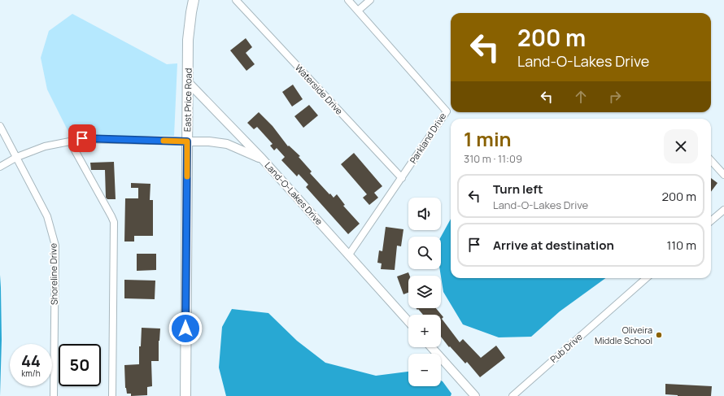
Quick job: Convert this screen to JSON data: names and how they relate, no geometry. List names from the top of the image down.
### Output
{
  "streets": {
    "main road": ["East Price Road"],
    "street": [
      "Waterside Drive",
      "Parkland Drive",
      "Land-O-Lakes Drive",
      "Shoreline Drive",
      "Pub Drive"
    ]
  },
  "crossings": [
    ["Waterside Drive", "Parkland Drive"],
    ["East Price Road", "Land-O-Lakes Drive"],
    ["Parkland Drive", "Land-O-Lakes Drive"],
    ["Land-O-Lakes Drive", "Shoreline Drive"]
  ],
  "places": ["Oliveira Middle School"],
  "page": {
    "turn": ["200 m", "Land-O-Lakes Drive"],
    "heading": ["1 min", "310 m · 11:09"],
    "list": [
      {
        "name": "Turn left",
        "note": "Land-O-Lakes Drive",
        "value": "200 m"
      },
      {
        "name": "Arrive at destination",
        "value": "110 m"
      }
    ],
    "map_buttons": ["+", "−"],
    "speed": "44 km/h",
    "limit": "50"
  }
}
